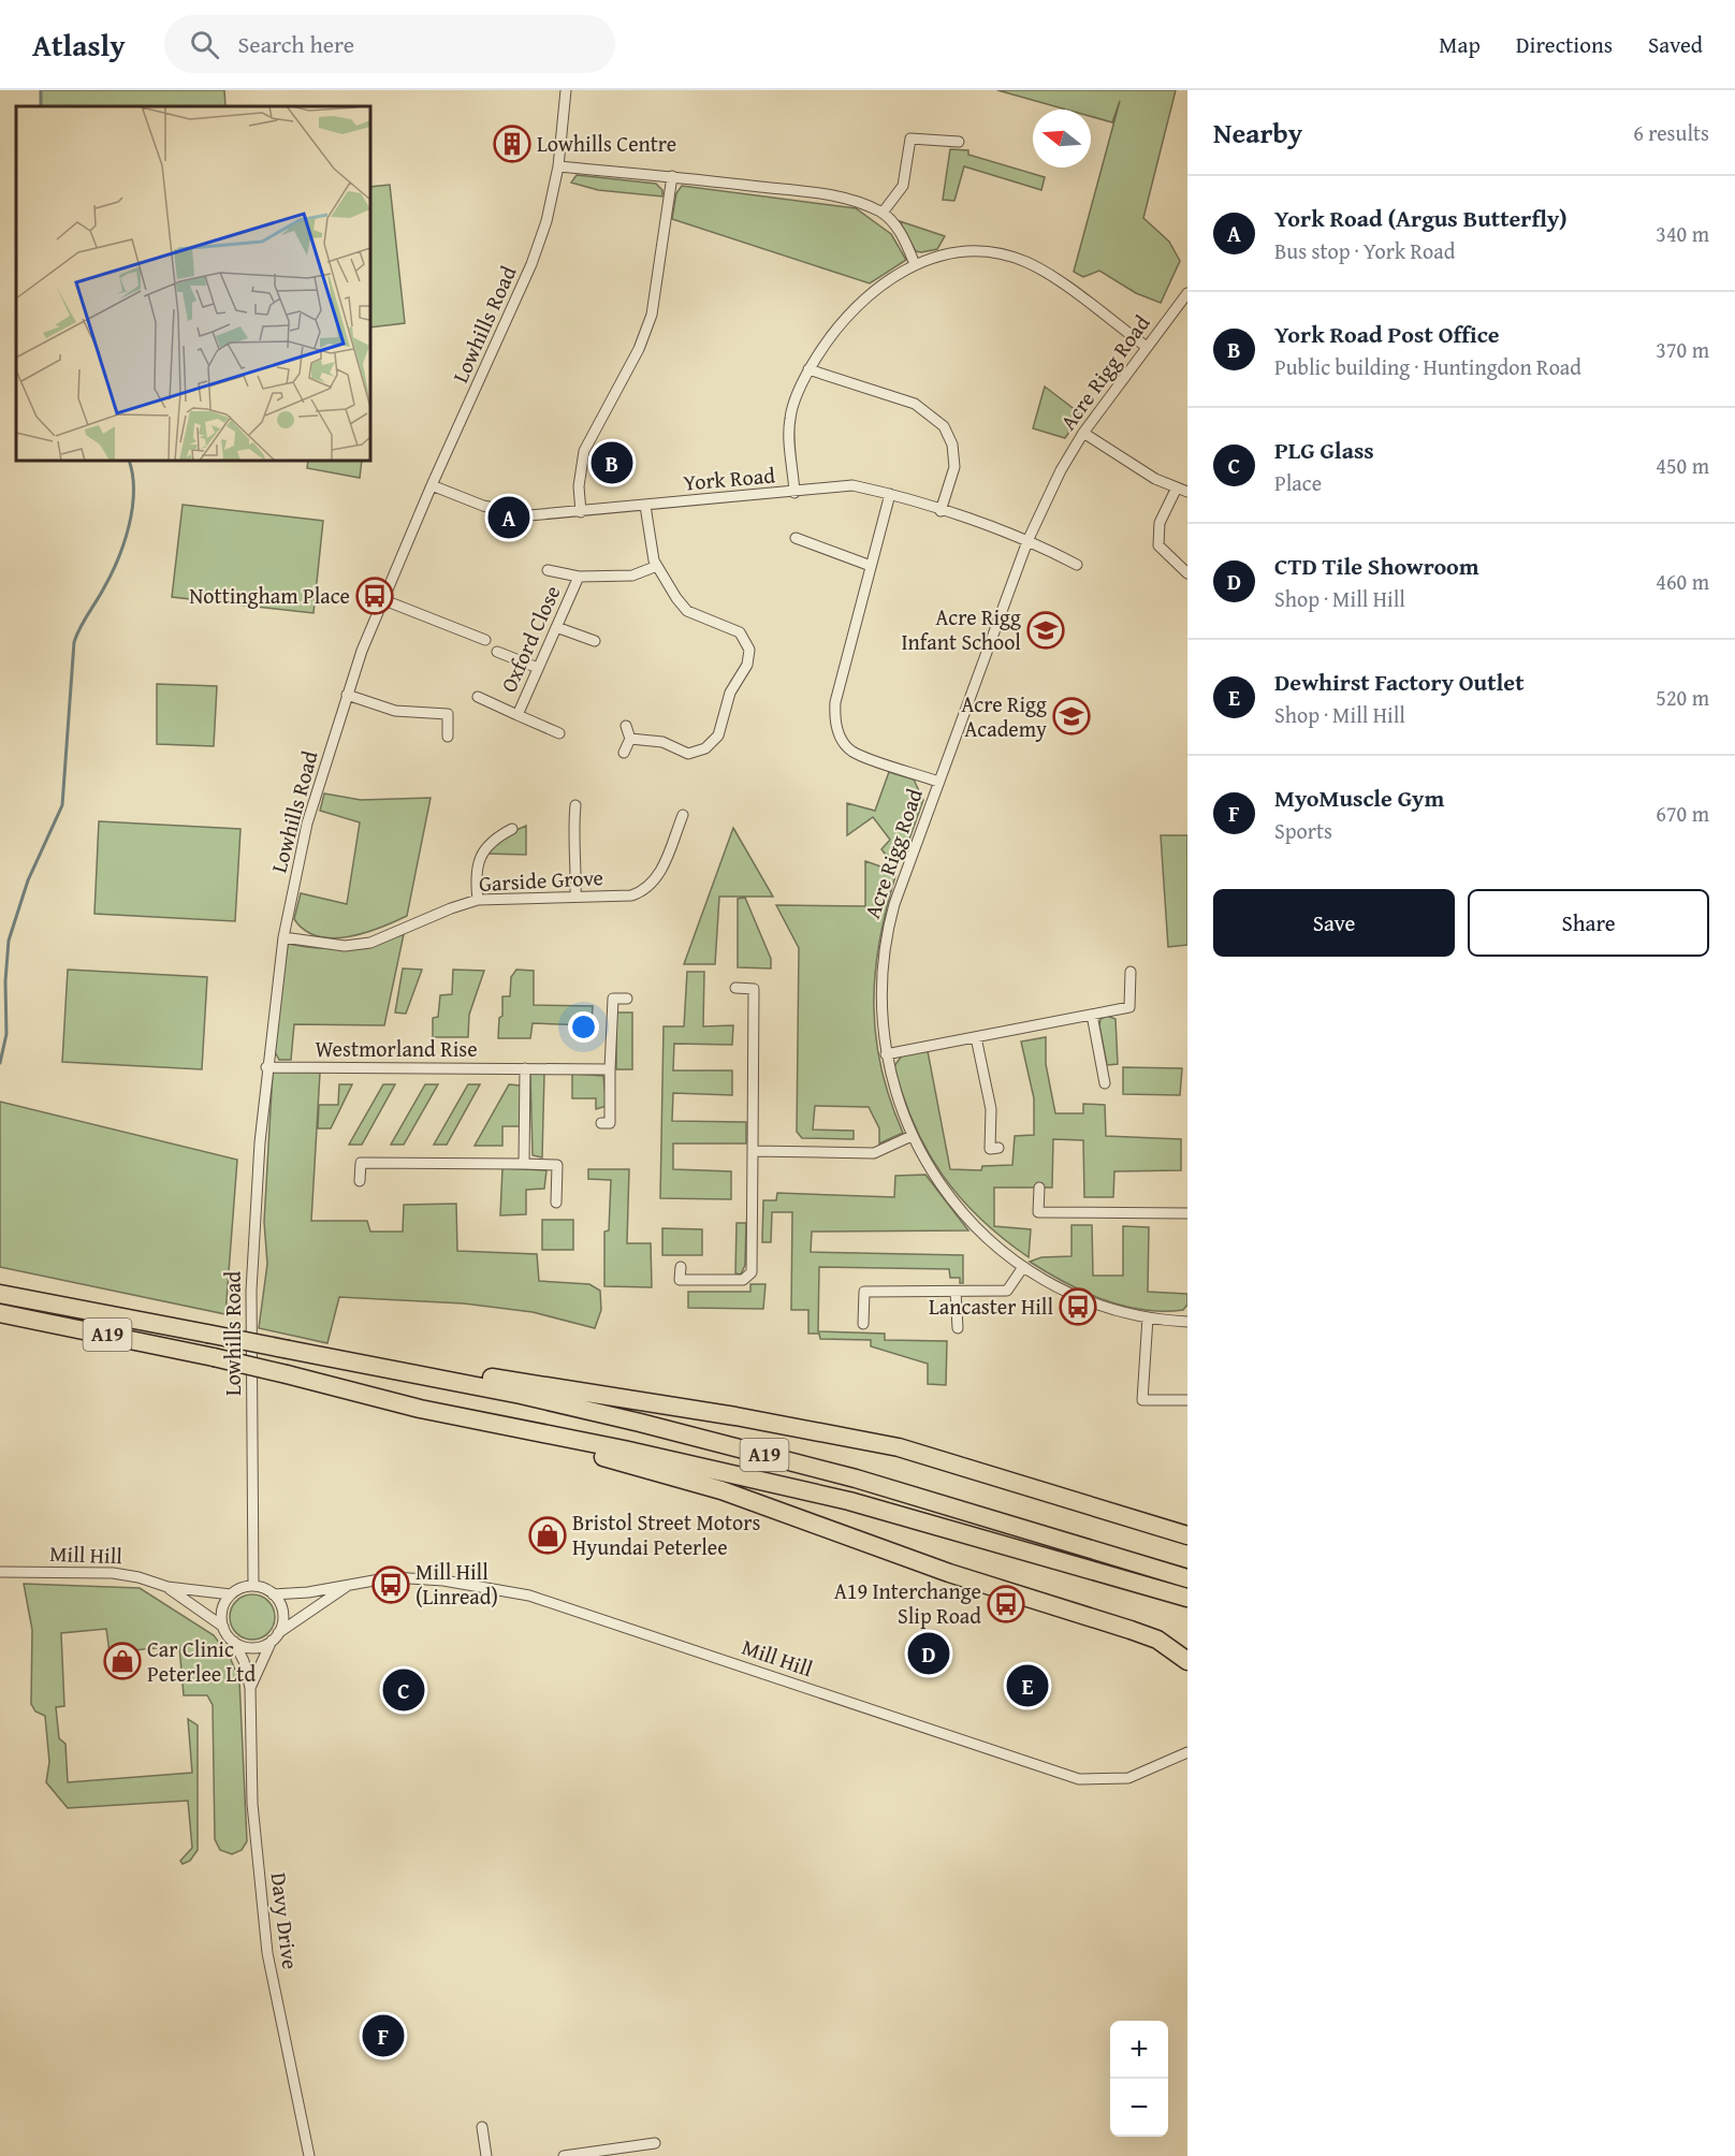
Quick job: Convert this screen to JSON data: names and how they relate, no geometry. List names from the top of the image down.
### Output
{
  "streets": {
    "highway": ["A19"],
    "street": [
      "Lowhills Road",
      "Acre Rigg Road",
      "York Road",
      "Oxford Close",
      "Garside Grove",
      "Westmorland Rise",
      "Mill Hill",
      "Davy Drive"
    ]
  },
  "crossings": [
    ["Lowhills Road", "York Road"],
    ["Lowhills Road", "Garside Grove"],
    ["Lowhills Road", "Westmorland Rise"],
    ["Lowhills Road", "Mill Hill"],
    ["Lowhills Road", "Davy Drive"],
    ["Acre Rigg Road", "York Road"],
    ["Mill Hill", "Davy Drive"]
  ],
  "places": {
    "building": ["Lowhills Centre"],
    "bus stop": [
      "Nottingham Place",
      "Lancaster Hill",
      "Mill Hill (Linread)",
      "A19 Interchange Slip Road"
    ],
    "school or university": ["Acre Rigg Infant School", "Acre Rigg Academy"],
    "shop": ["Bristol Street Motors Hyundai Peterlee", "Car Clinic Peterlee Ltd"]
  },
  "north": "left",
  "page": {
    "header": "Atlasly",
    "search": "Search here",
    "nav": ["Map", "Directions", "Saved"],
    "heading": ["Nearby", "6 results"],
    "list": [
      {
        "mark": "A",
        "name": "York Road (Argus Butterfly)",
        "note": "Bus stop · York Road",
        "value": "340 m"
      },
      {
        "mark": "B",
        "name": "York Road Post Office",
        "note": "Public building · Huntingdon Road",
        "value": "370 m"
      },
      {
        "mark": "C",
        "name": "PLG Glass",
        "note": "Place",
        "value": "450 m"
      },
      {
        "mark": "D",
        "name": "CTD Tile Showroom",
        "note": "Shop · Mill Hill",
        "value": "460 m"
      },
      {
        "mark": "E",
        "name": "Dewhirst Factory Outlet",
        "note": "Shop · Mill Hill",
        "value": "520 m"
      },
      {
        "mark": "F",
        "name": "MyoMuscle Gym",
        "note": "Sports",
        "value": "670 m"
      }
    ],
    "pins": [
      "B",
      "A",
      "D",
      "E",
      "C",
      "F"
    ],
    "buttons": ["Save", "Share"],
    "map_buttons": ["+", "−"]
  }
}
